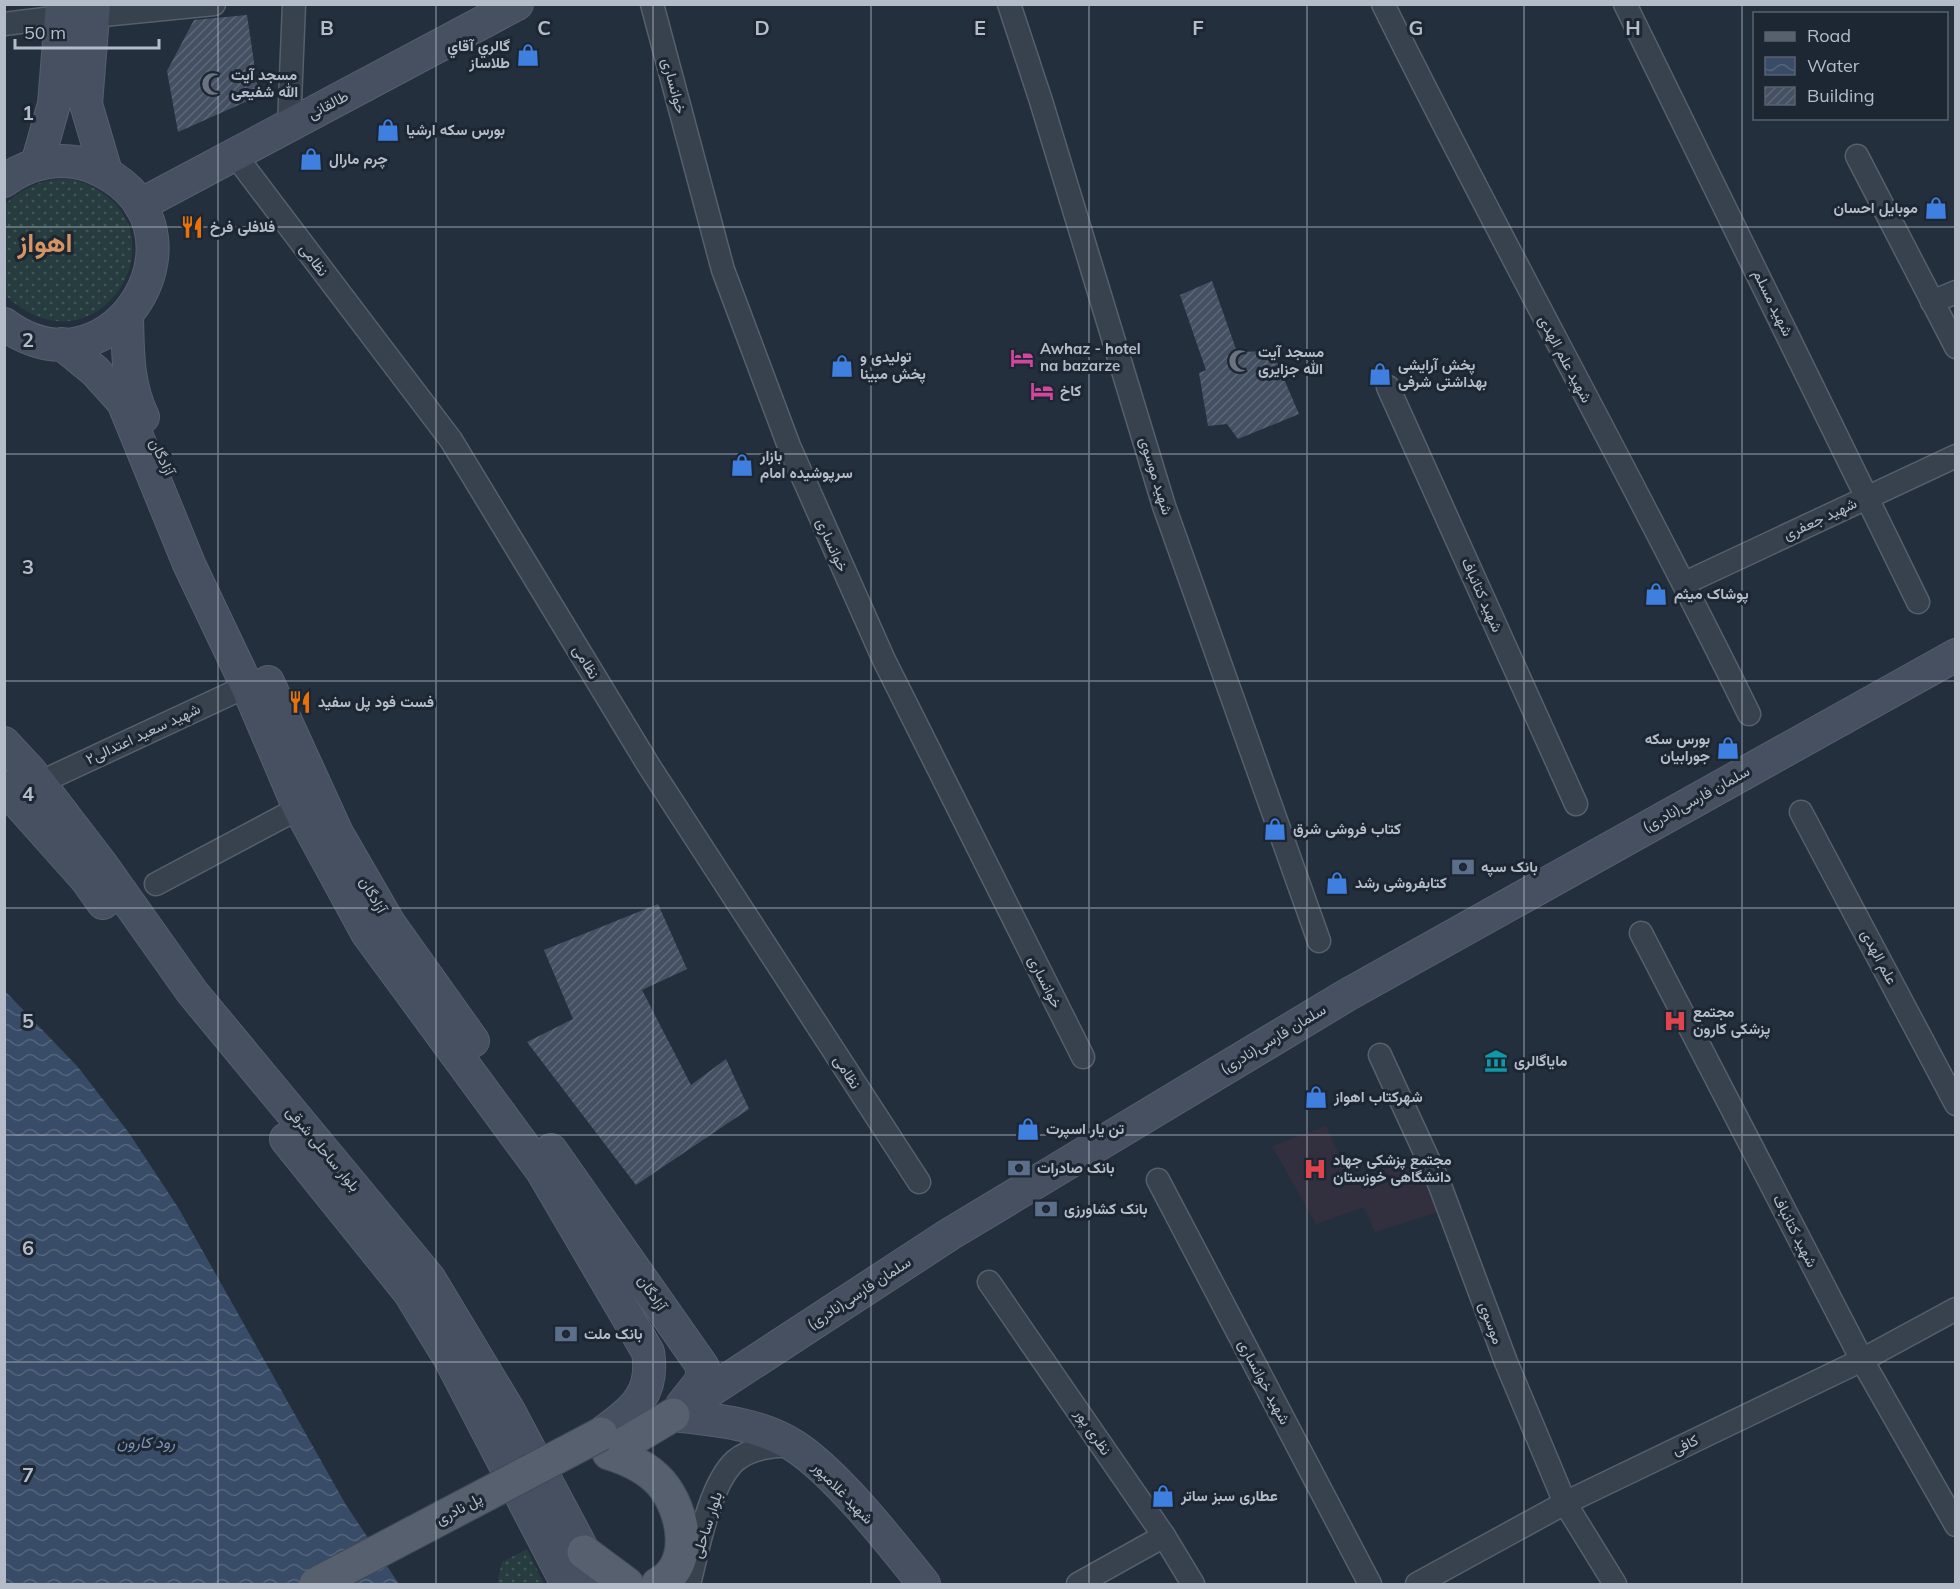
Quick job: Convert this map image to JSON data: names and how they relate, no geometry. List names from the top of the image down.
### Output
{
  "streets": {
    "main road": [
      "طالقانی",
      "آزادگان",
      "سلمان فارسی(نادری)",
      "بلوار ساحلی شرقی",
      "شهید غلامپور",
      "پل نادری"
    ],
    "street": [
      "خوانساری",
      "نظامی",
      "شهید مسلم",
      "شهید علم الهدی",
      "شهید موسوی",
      "شهید جعفری",
      "شهید کتانباف",
      "شهید سعید اعتدالی۲",
      "علم الهدی",
      "موسوی",
      "شهید خوانساری",
      "نظری پور",
      "کافی",
      "بلوار ساحلی"
    ]
  },
  "crossings": [
    ["طالقانی", "نظامی"],
    ["شهید مسلم", "شهید جعفری"],
    ["شهید علم الهدی", "شهید جعفری"],
    ["آزادگان", "شهید سعید اعتدالی۲"],
    ["آزادگان", "سلمان فارسی(نادری)"],
    ["آزادگان", "شهید غلامپور"],
    ["آزادگان", "پل نادری"],
    ["شهید کتانباف", "کافی"],
    ["شهید سعید اعتدالی۲", "بلوار ساحلی شرقی"],
    ["سلمان فارسی(نادری)", "شهید غلامپور"],
    ["سلمان فارسی(نادری)", "پل نادری"],
    ["موسوی", "کافی"],
    ["شهید غلامپور", "بلوار ساحلی"]
  ],
  "districts": ["اهواز"],
  "water": ["رود کارون"],
  "places": {
    "shop": [
      "گالري آقاي طلاساز",
      "بورس سکه ارشیا",
      "چرم مارال",
      "موبایل احسان",
      "تولیدی و پخش مبینا",
      "پخش آرایشی بهداشتی شرفی",
      "بازار سرپوشیده امام",
      "پوشاک میثم",
      "بورس سکه جورابیان",
      "کتاب فروشی شرق",
      "کتابفروشی رشد",
      "شهرکتاب اهواز",
      "تن یار اسپرت",
      "عطاری سبز ساتر"
    ],
    "mosque": ["مسجد آیت الله شفیعی", "مسجد آیت الله جزایری"],
    "restaurant": ["فلافلی فرخ", "فست فود پل سفید"],
    "hotel": ["Awhaz - hotel na bazarze", "کاخ"],
    "bank": [
      "بانک سپه",
      "بانک صادرات",
      "بانک کشاورزی",
      "بانک ملت"
    ],
    "hospital": ["مجتمع پزشکی کارون", "مجتمع پزشکی جهاد دانشگاهی خوزستان"],
    "museum": ["مایاگالری"]
  },
  "legend": ["Road", "Water", "Building"],
  "scale_bar": "50 m",
  "grid": {
    "columns": [
      "B",
      "C",
      "D",
      "E",
      "F",
      "G",
      "H"
    ],
    "rows": [
      "1",
      "2",
      "3",
      "4",
      "5",
      "6",
      "7"
    ]
  }
}
